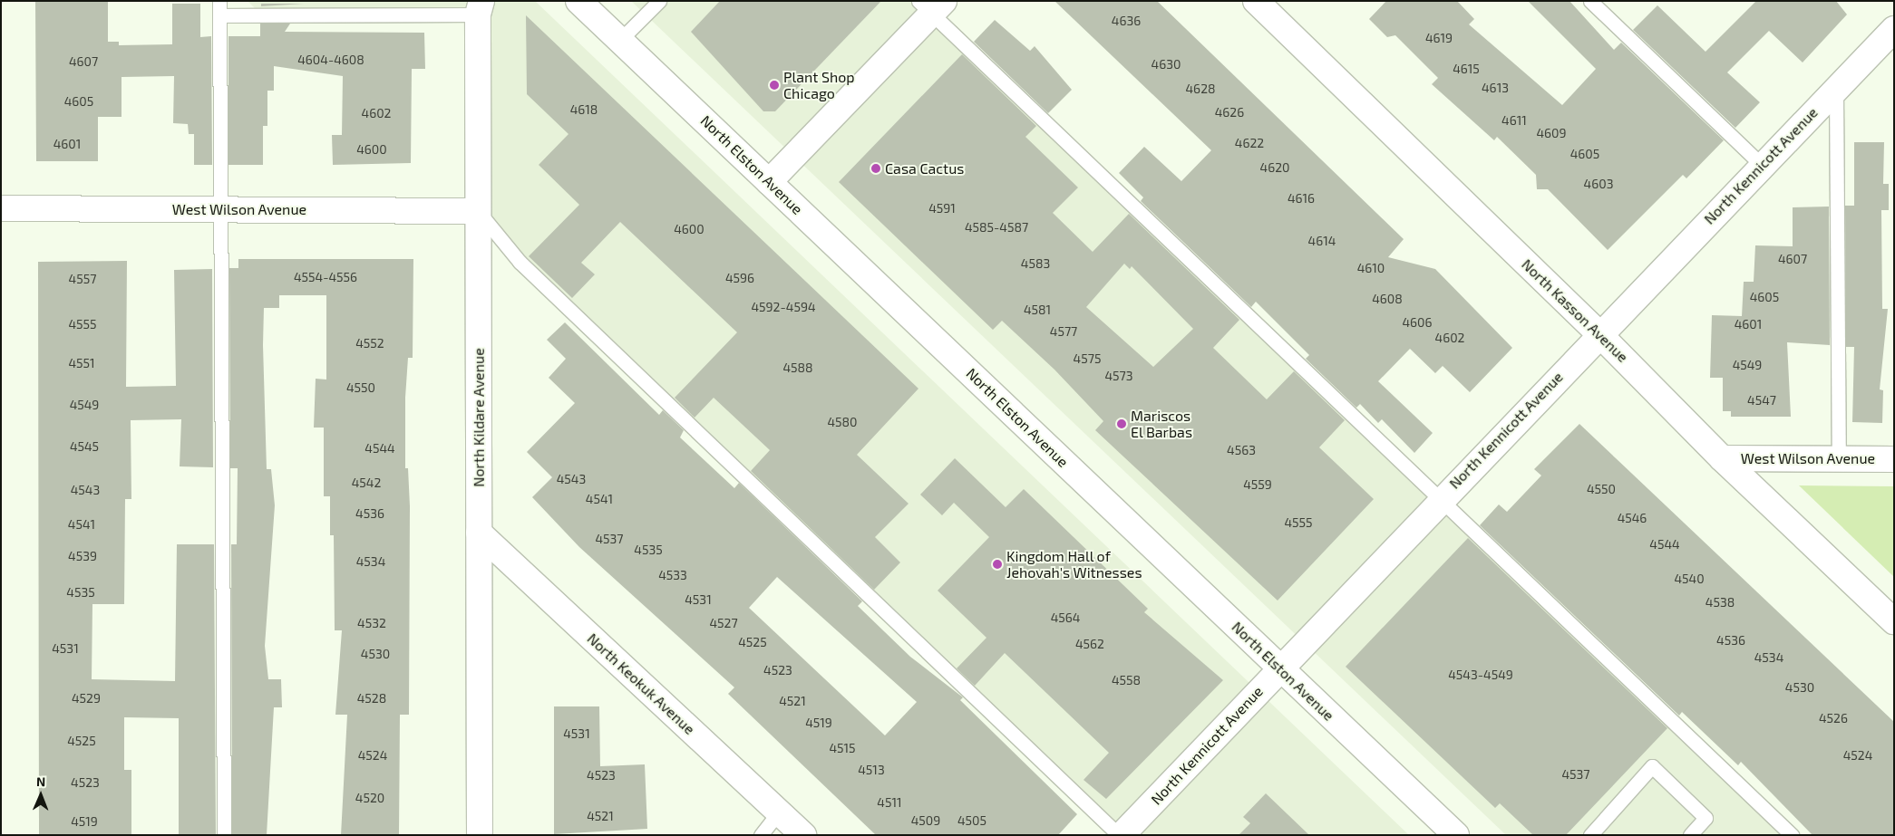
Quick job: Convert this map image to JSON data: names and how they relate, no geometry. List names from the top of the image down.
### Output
{
  "streets": {
    "street": [
      "North Elston Avenue",
      "North Kennicott Avenue",
      "West Wilson Avenue",
      "North Kasson Avenue",
      "North Kildare Avenue",
      "North Keokuk Avenue"
    ]
  },
  "crossings": [
    ["North Elston Avenue", "North Kennicott Avenue"],
    ["North Kennicott Avenue", "North Kasson Avenue"],
    ["West Wilson Avenue", "North Kasson Avenue"],
    ["West Wilson Avenue", "North Kildare Avenue"],
    ["North Kildare Avenue", "North Keokuk Avenue"]
  ],
  "places": [
    "Plant Shop Chicago",
    "Casa Cactus",
    "Mariscos El Barbas",
    "Kingdom Hall of Jehovah's Witnesses"
  ],
  "house_numbers": [
    "4636",
    "4619",
    "4604-4608",
    "4607",
    "4630",
    "4615",
    "4613",
    "4628",
    "4605",
    "4618",
    "4626",
    "4602",
    "4611",
    "4609",
    "4622",
    "4601",
    "4600",
    "4605",
    "4620",
    "4603",
    "4616",
    "4591",
    "4585-4587",
    "4600",
    "4614",
    "4607",
    "4583",
    "4610",
    "4554-4556",
    "4596",
    "4557",
    "4605",
    "4608",
    "4592-4594",
    "4581",
    "4606",
    "4555",
    "4601",
    "4577",
    "4602",
    "4552",
    "4575",
    "4551",
    "4549",
    "4588",
    "4573",
    "4550",
    "4547",
    "4549",
    "4580",
    "4545",
    "4544",
    "4563",
    "4543",
    "4542",
    "4559",
    "4550",
    "4543",
    "4541",
    "4536",
    "4546",
    "4555",
    "4541",
    "4537",
    "4544",
    "4535",
    "4539",
    "4534",
    "4533",
    "4540",
    "4535",
    "4531",
    "4538",
    "4564",
    "4532",
    "4527",
    "4536",
    "4525",
    "4562",
    "4531",
    "4530",
    "4534",
    "4523",
    "4543-4549",
    "4558",
    "4530",
    "4529",
    "4528",
    "4521",
    "4526",
    "4519",
    "4531",
    "4525",
    "4515",
    "4524",
    "4524",
    "4513",
    "4537",
    "4523",
    "4523",
    "4520",
    "4511",
    "4521",
    "4509",
    "4505",
    "4519"
  ],
  "north": "top"
}
